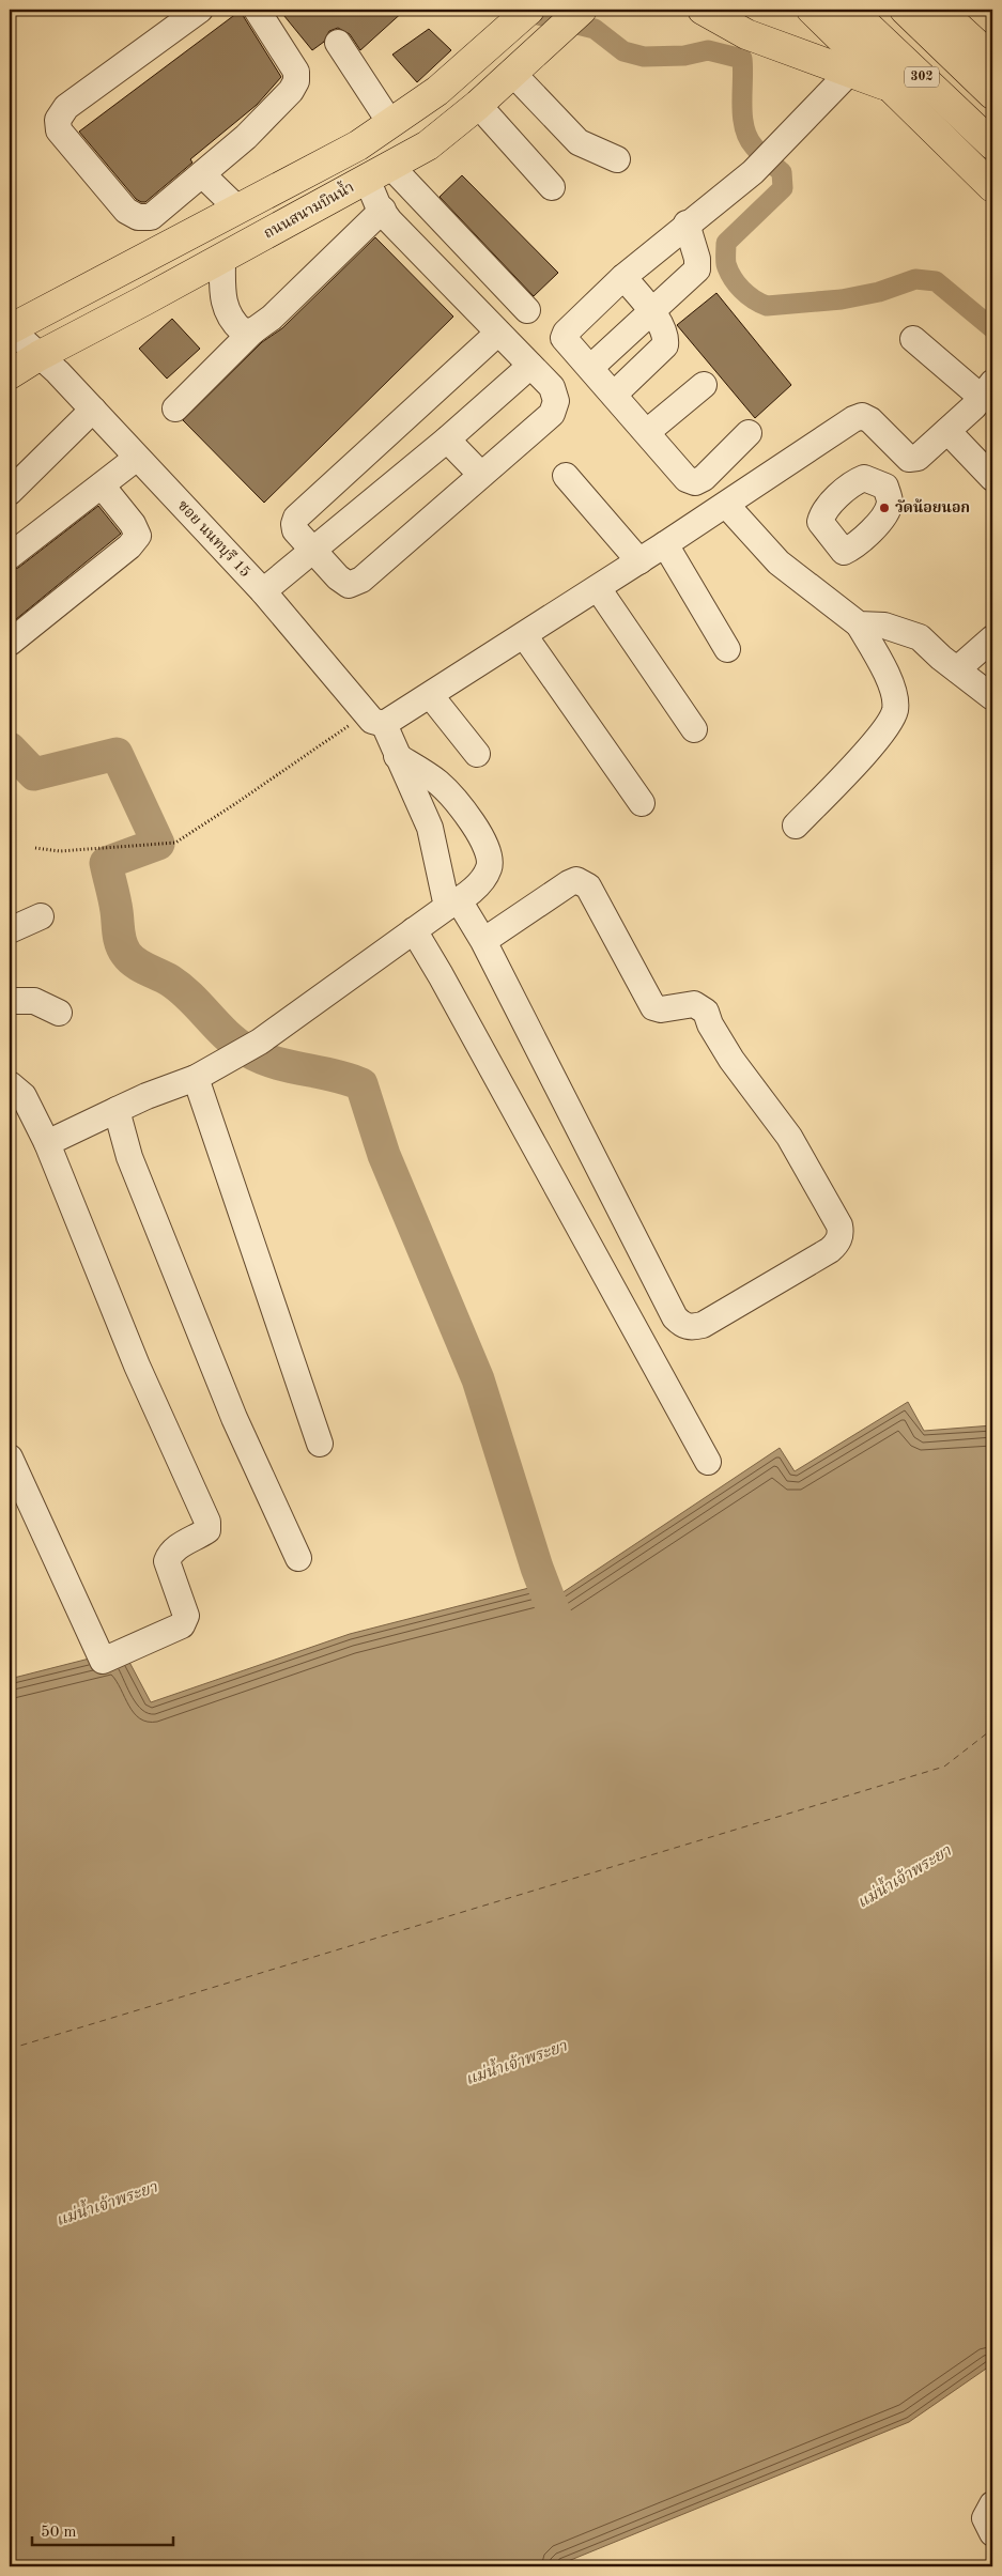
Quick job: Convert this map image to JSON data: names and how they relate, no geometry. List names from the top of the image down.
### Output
{
  "streets": {
    "main road": ["302", "ถนนสนามบินน้ำ"],
    "street": ["ซอย นนทบุรี 15"]
  },
  "crossings": [
    ["ถนนสนามบินน้ำ", "ซอย นนทบุรี 15"]
  ],
  "water": ["แม่น้ำเจ้าพระยา"],
  "places": ["วัดน้อยนอก"],
  "scale_bar": "50 m"
}
